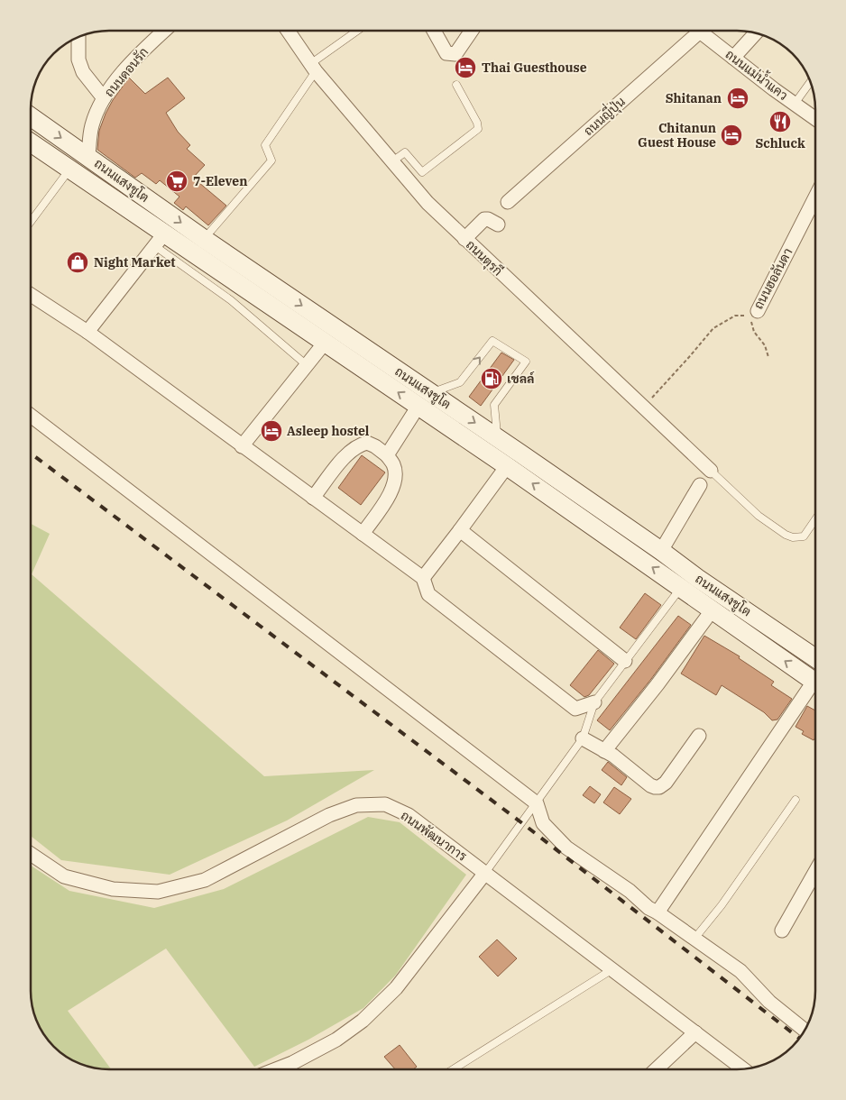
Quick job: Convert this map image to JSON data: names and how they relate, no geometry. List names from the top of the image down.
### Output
{
  "streets": {
    "main road": ["ถนนแสงชูโต"],
    "street": [
      "ถนนดอนรัก",
      "ถนนแม่น้ำแคว",
      "ถนนญี่ปุ่น",
      "ถนนตุรกี",
      "ถนนฮอลันดา",
      "ถนนพัฒนาการ"
    ]
  },
  "crossings": [
    ["ถนนดอนรัก", "ถนนแสงชูโต"],
    ["ถนนตุรกี", "ถนนฮอลันดา"]
  ],
  "places": {
    "hotel": [
      "Thai Guesthouse",
      "Shitanan",
      "Chitanun Guest House",
      "Asleep hostel"
    ],
    "restaurant": ["Schluck"],
    "supermarket": ["7-Eleven"],
    "shop": ["Night Market"],
    "fuel station": ["เชลล์"]
  }
}
